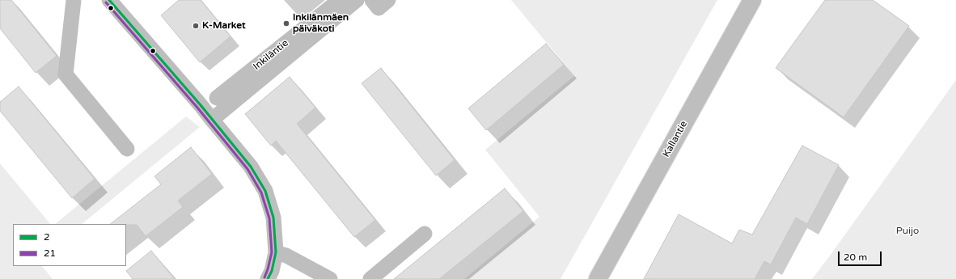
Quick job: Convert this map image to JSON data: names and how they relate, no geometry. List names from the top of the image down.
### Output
{
  "streets": {
    "main road": ["Kallantie"],
    "street": ["Inkiläntie"]
  },
  "parks": ["Puijo"],
  "places": ["Inkilänmäen päiväkoti", "K-Market"],
  "lines": ["transit line 2", "transit line 21"],
  "legend": ["2", "21"],
  "scale_bar": "20 m"
}
